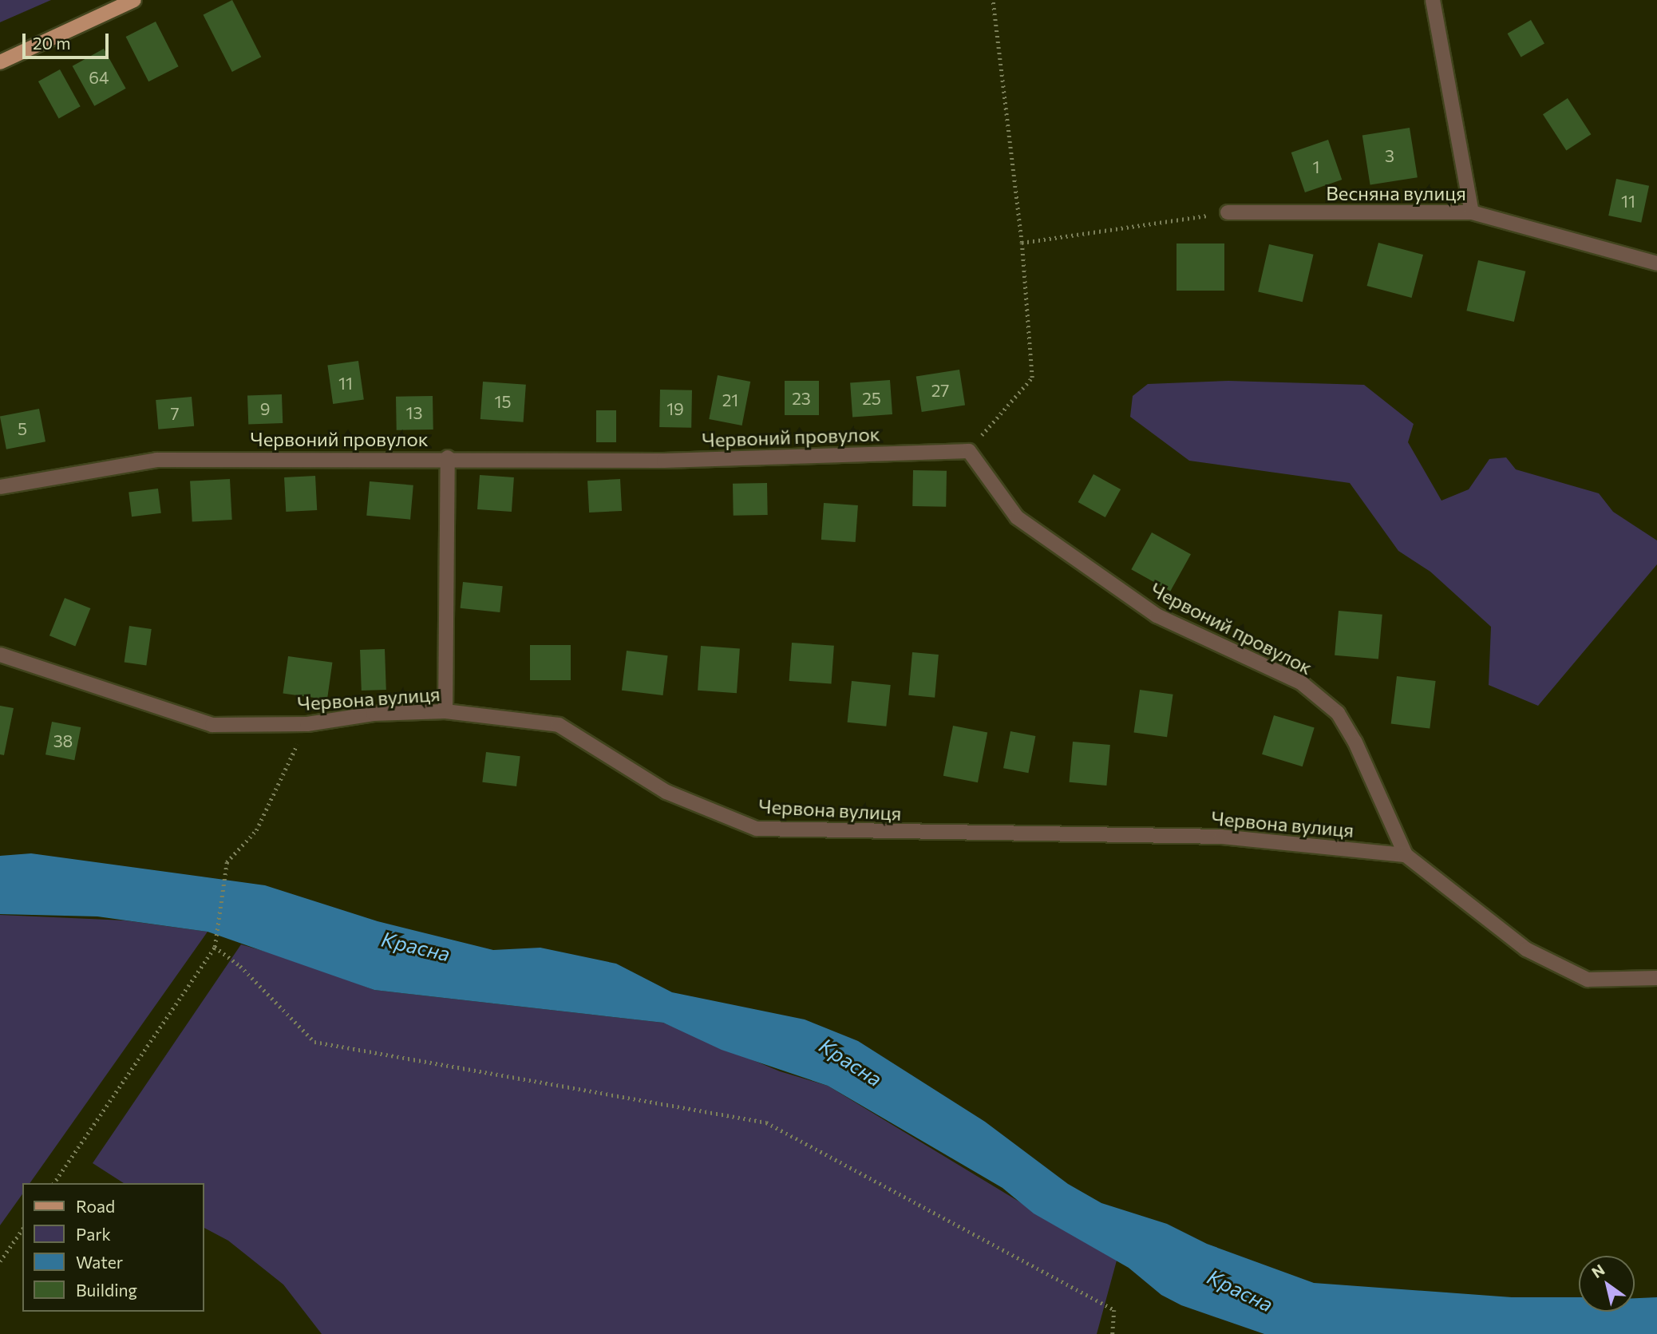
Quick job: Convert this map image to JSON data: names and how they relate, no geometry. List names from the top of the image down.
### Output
{
  "streets": {
    "street": ["Весняна вулиця", "Червоний провулок", "Червона вулиця"]
  },
  "crossings": [
    ["Червоний провулок", "Червона вулиця"]
  ],
  "water": ["Красна"],
  "house_numbers": [
    "64",
    "3",
    "1",
    "11",
    "11",
    "27",
    "23",
    "25",
    "21",
    "15",
    "9",
    "19",
    "13",
    "7",
    "5",
    "38"
  ],
  "legend": [
    "Road",
    "Park",
    "Water",
    "Building"
  ],
  "scale_bar": "20 m",
  "north": "top left"
}
